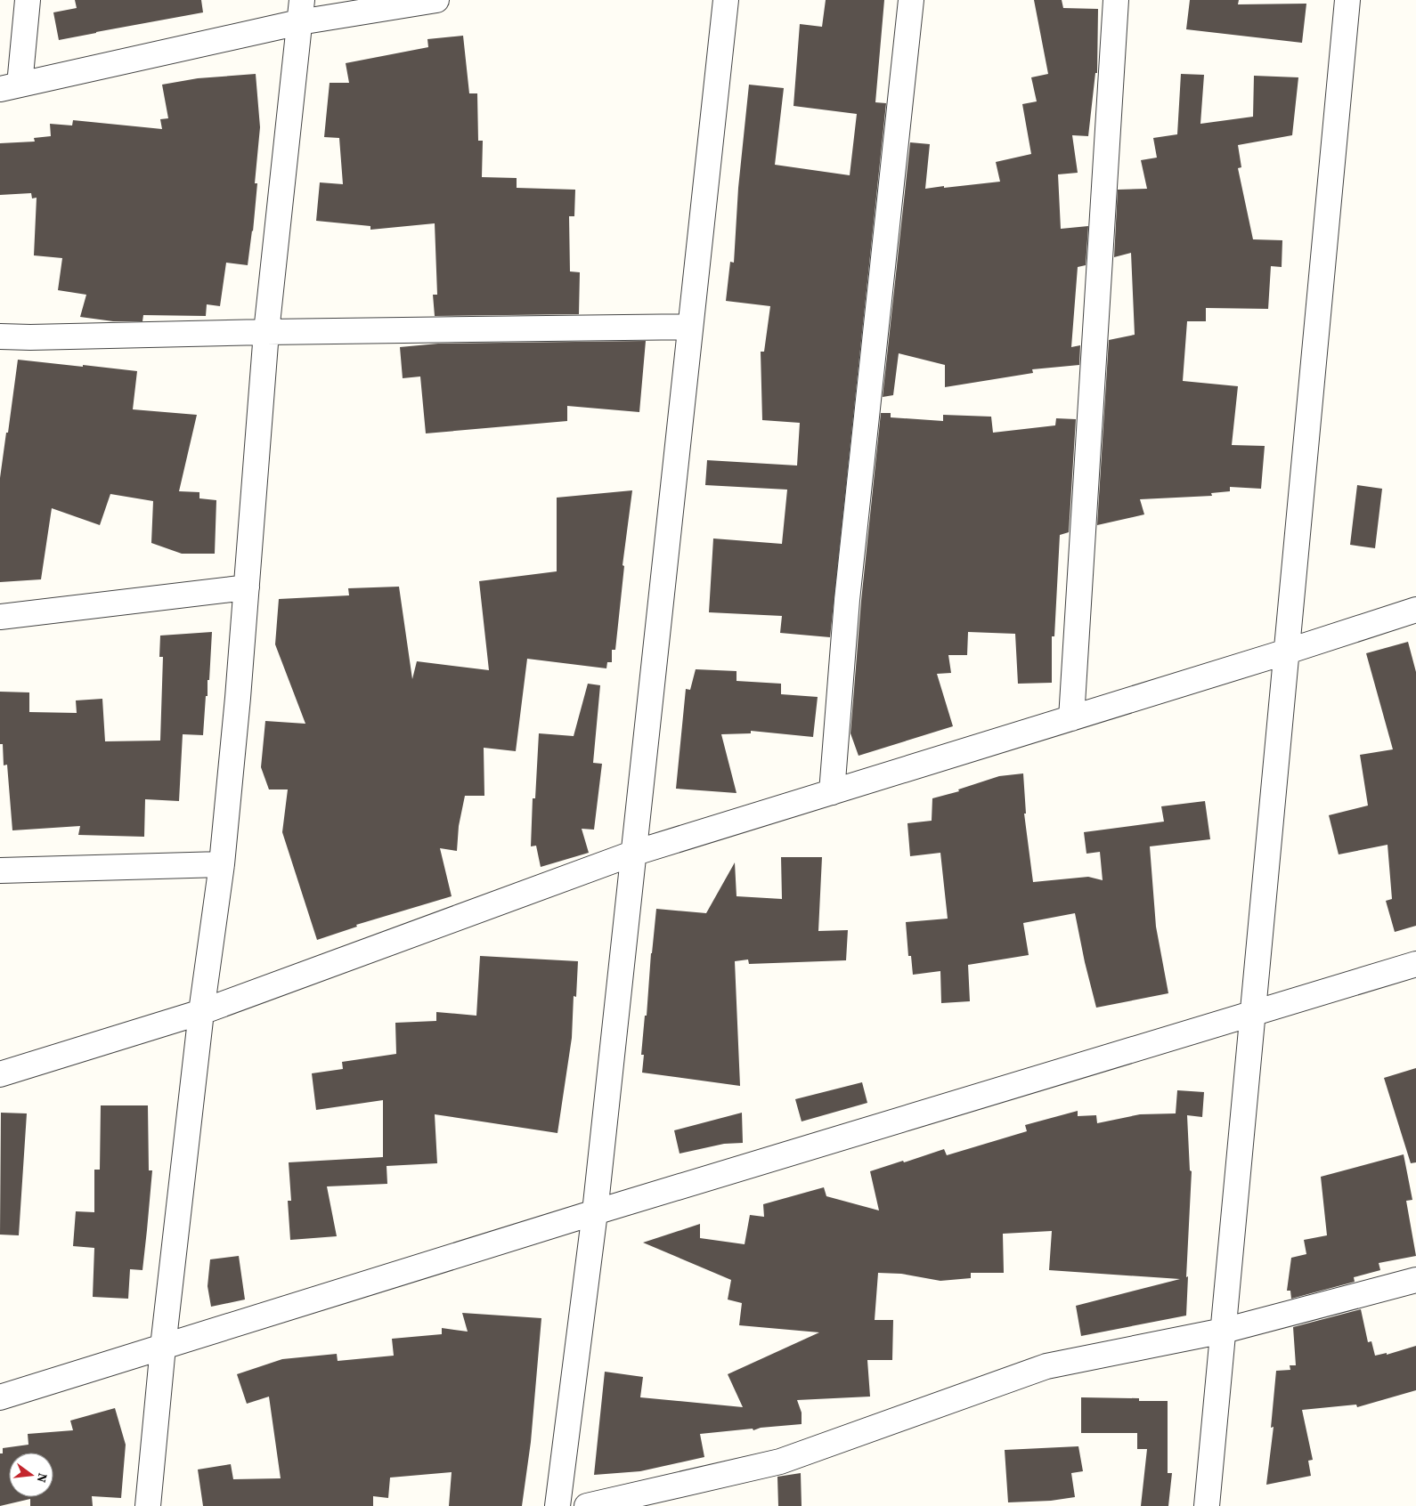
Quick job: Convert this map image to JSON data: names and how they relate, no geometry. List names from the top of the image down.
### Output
{
  "north": "right"
}
